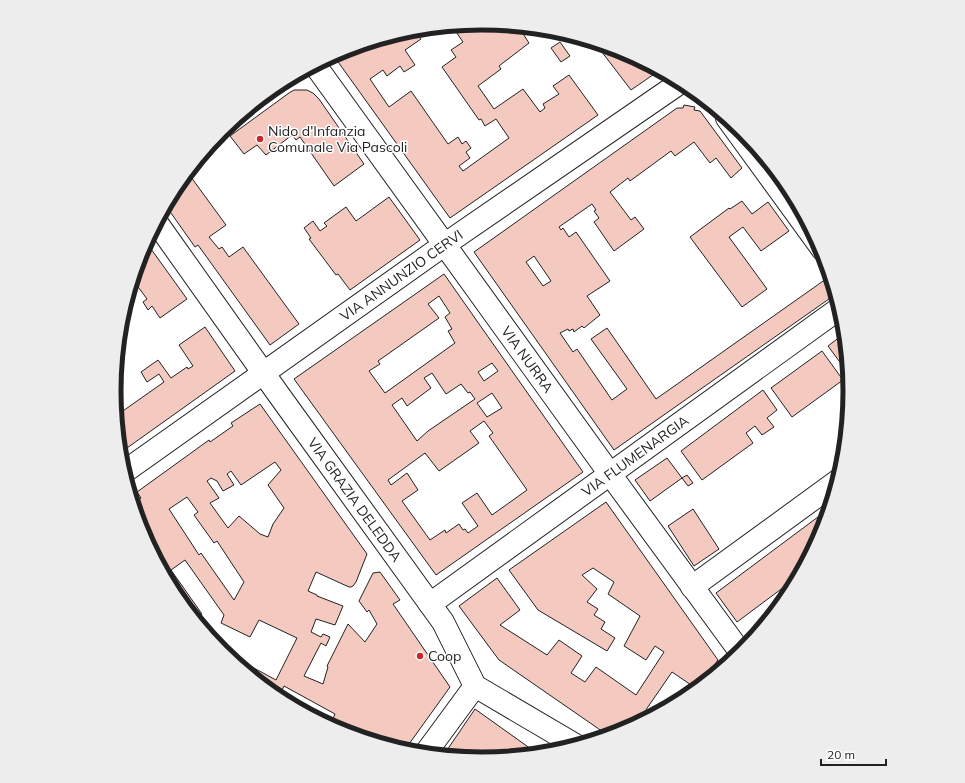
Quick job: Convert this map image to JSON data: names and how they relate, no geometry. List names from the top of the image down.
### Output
{
  "streets": {
    "street": [
      "VIA ANNUNZIO CERVI",
      "VIA NURRA",
      "VIA FLUMENARGIA",
      "VIA GRAZIA DELEDDA"
    ]
  },
  "crossings": [
    ["VIA ANNUNZIO CERVI", "VIA NURRA"],
    ["VIA ANNUNZIO CERVI", "VIA GRAZIA DELEDDA"],
    ["VIA NURRA", "VIA FLUMENARGIA"],
    ["VIA FLUMENARGIA", "VIA GRAZIA DELEDDA"]
  ],
  "places": ["Nido d'Infanzia Comunale Via Pascoli", "Coop"],
  "scale_bar": "20 m"
}
